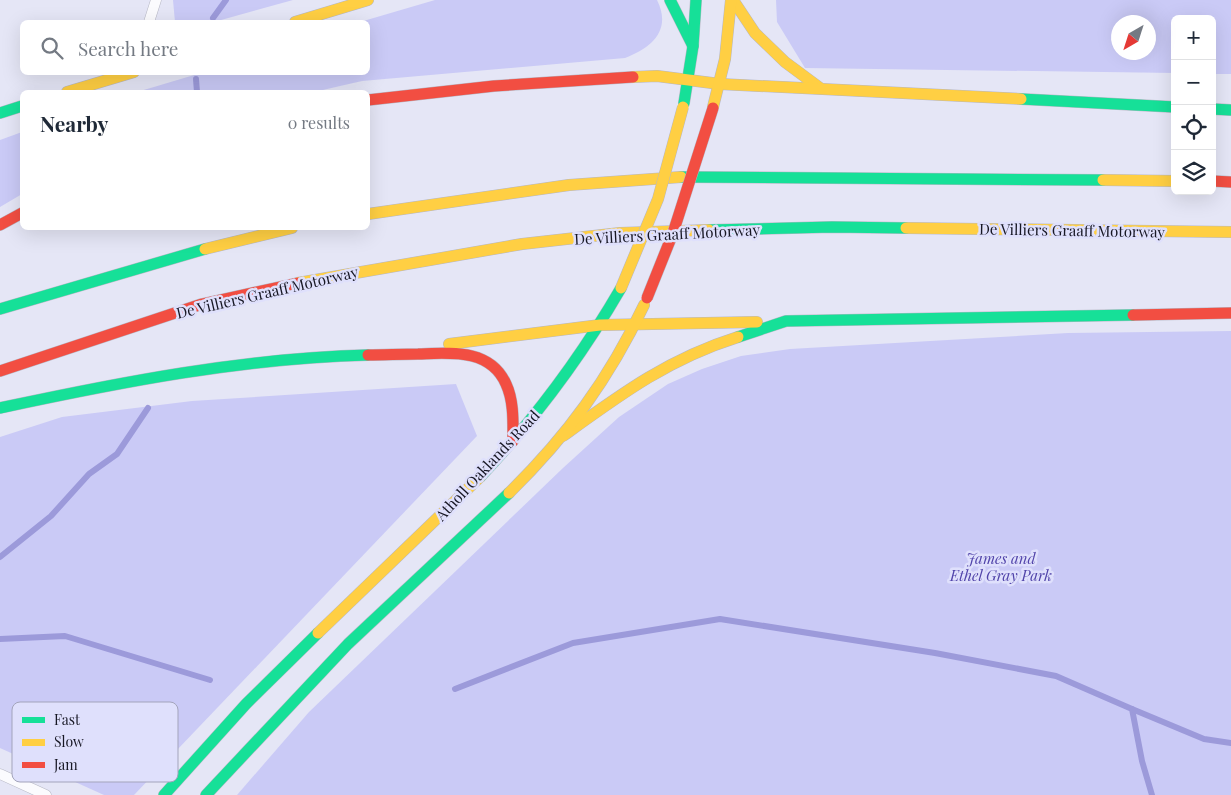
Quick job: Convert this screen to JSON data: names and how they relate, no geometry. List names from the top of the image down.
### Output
{
  "streets": {
    "main road": ["De Villiers Graaff Motorway", "Atholl Oaklands Road"]
  },
  "parks": ["James and Ethel Gray Park"],
  "legend": ["Fast", "Slow", "Jam"],
  "north": "bottom left",
  "page": {
    "map_buttons": ["+", "−"],
    "search": "Search here",
    "heading": ["Nearby", "0 results"]
  }
}
